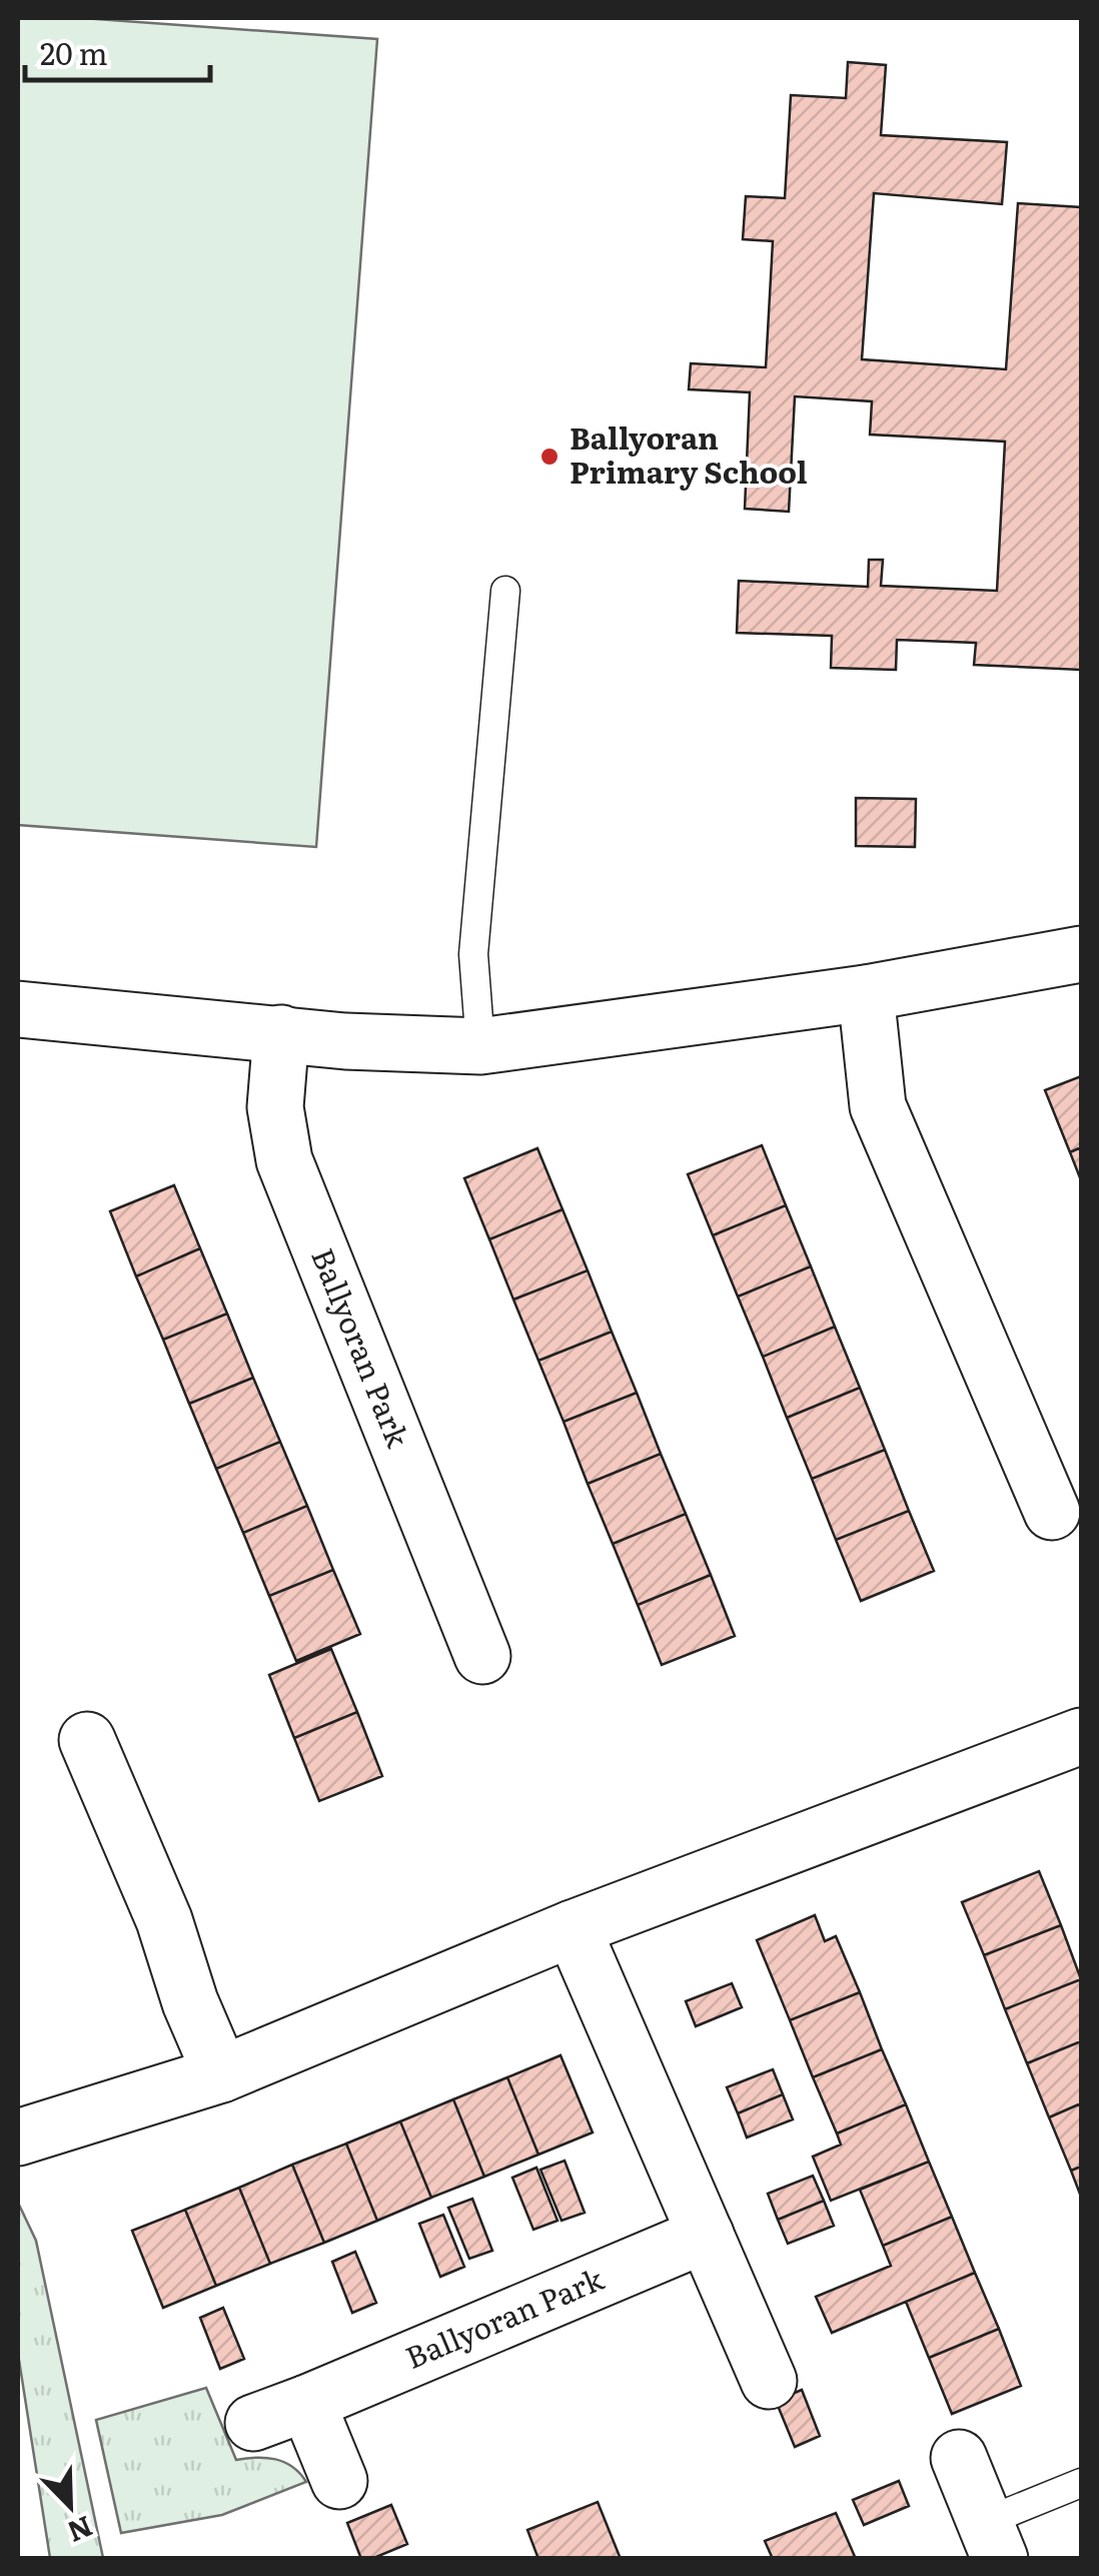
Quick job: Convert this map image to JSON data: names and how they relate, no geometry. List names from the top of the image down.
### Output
{
  "streets": {
    "street": ["Ballyoran Park"]
  },
  "places": ["Ballyoran Primary School"],
  "scale_bar": "20 m",
  "north": "bottom right"
}
